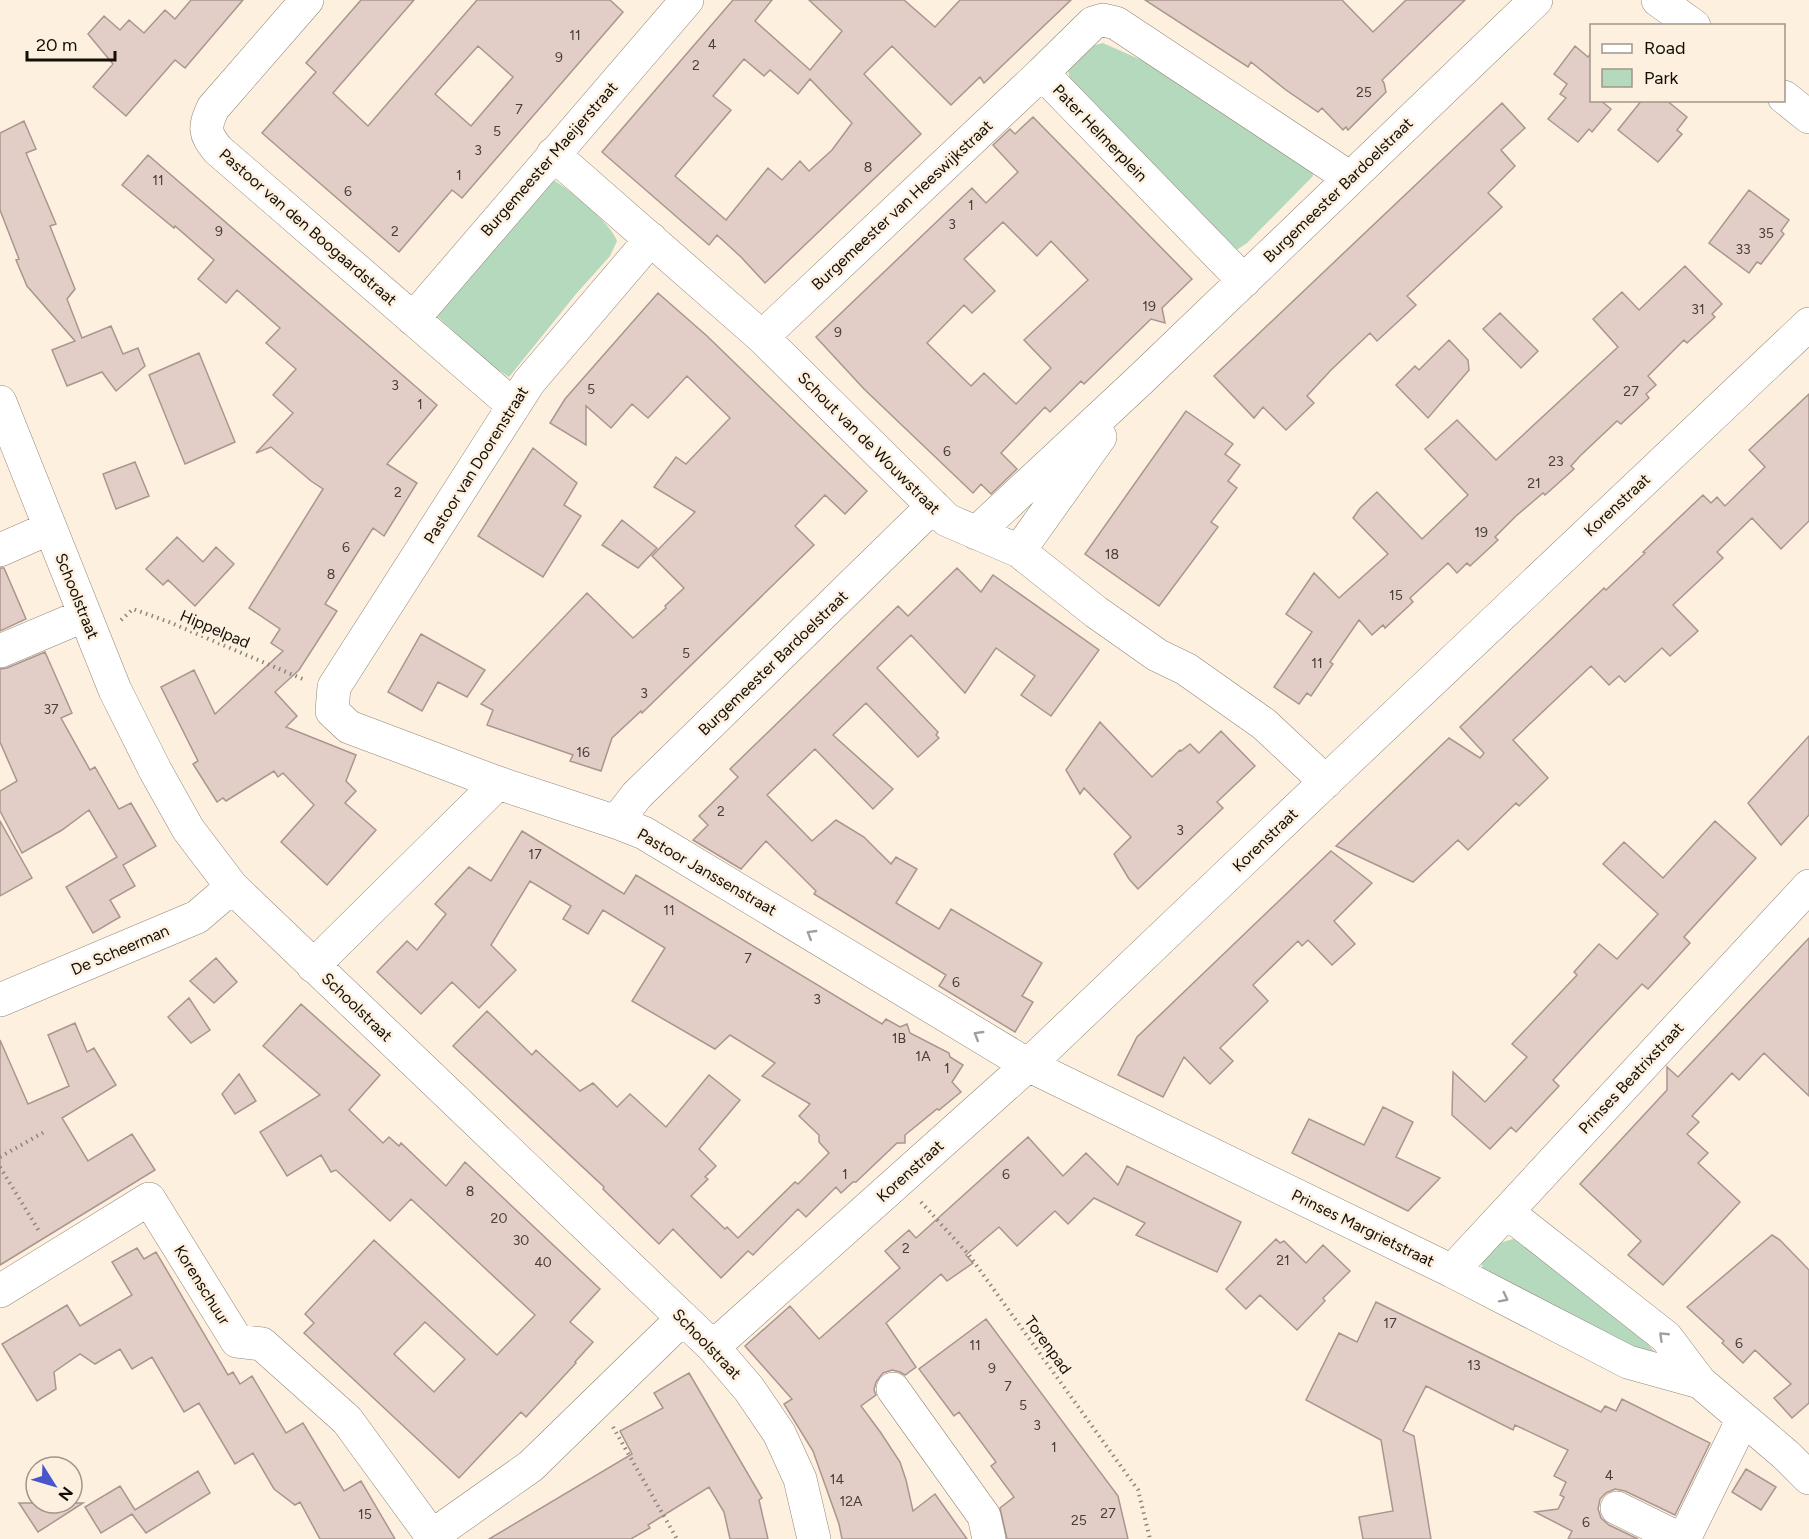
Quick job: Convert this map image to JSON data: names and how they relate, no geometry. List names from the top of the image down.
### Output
{
  "streets": {
    "street": [
      "Pater Helmerplein",
      "Burgemeester Maeijerstraat",
      "Burgemeester Bardoelstraat",
      "Burgemeester van Heeswijkstraat",
      "Pastoor van den Boogaardstraat",
      "Schout van de Wouwstraat",
      "Pastoor van Doorenstraat",
      "Korenstraat",
      "Schoolstraat",
      "Pastoor Janssenstraat",
      "De Scheerman",
      "Prinses Beatrixstraat",
      "Prinses Margrietstraat",
      "Korenschuur"
    ],
    "path": ["Hippelpad", "Torenpad"]
  },
  "crossings": [
    ["Pater Helmerplein", "Burgemeester Bardoelstraat"],
    ["Pater Helmerplein", "Burgemeester van Heeswijkstraat"],
    ["Burgemeester Maeijerstraat", "Pastoor van den Boogaardstraat"],
    ["Burgemeester Maeijerstraat", "Schout van de Wouwstraat"],
    ["Burgemeester Bardoelstraat", "Schout van de Wouwstraat"],
    ["Burgemeester Bardoelstraat", "Pastoor Janssenstraat"],
    ["Burgemeester van Heeswijkstraat", "Schout van de Wouwstraat"],
    ["Pastoor van den Boogaardstraat", "Pastoor van Doorenstraat"],
    ["Schout van de Wouwstraat", "Pastoor van Doorenstraat"],
    ["Schout van de Wouwstraat", "Korenstraat"],
    ["Pastoor van Doorenstraat", "Hippelpad"],
    ["Pastoor van Doorenstraat", "Pastoor Janssenstraat"],
    ["Korenstraat", "Schoolstraat"],
    ["Korenstraat", "Pastoor Janssenstraat"],
    ["Korenstraat", "Prinses Margrietstraat"],
    ["Korenstraat", "Torenpad"],
    ["Schoolstraat", "Hippelpad"],
    ["Schoolstraat", "De Scheerman"],
    ["Schoolstraat", "Korenschuur"],
    ["Hippelpad", "Pastoor Janssenstraat"],
    ["Pastoor Janssenstraat", "Prinses Margrietstraat"],
    ["Prinses Beatrixstraat", "Prinses Margrietstraat"]
  ],
  "one_way": ["Pastoor Janssenstraat"],
  "house_numbers": [
    "11",
    "4",
    "9",
    "2",
    "25",
    "7",
    "5",
    "3",
    "8",
    "1",
    "11",
    "6",
    "1",
    "3",
    "9",
    "2",
    "35",
    "33",
    "19",
    "31",
    "9",
    "3",
    "5",
    "27",
    "1",
    "6",
    "23",
    "21",
    "2",
    "19",
    "6",
    "18",
    "8",
    "15",
    "5",
    "11",
    "3",
    "37",
    "16",
    "2",
    "3",
    "17",
    "11",
    "7",
    "6",
    "3",
    "1B",
    "1A",
    "1",
    "1",
    "6",
    "8",
    "20",
    "30",
    "2",
    "21",
    "40",
    "17",
    "6",
    "11",
    "13",
    "9",
    "7",
    "5",
    "3",
    "1",
    "4",
    "14",
    "12A",
    "27",
    "15",
    "25",
    "6"
  ],
  "legend": ["Road", "Park"],
  "scale_bar": "20 m",
  "north": "bottom right"
}
